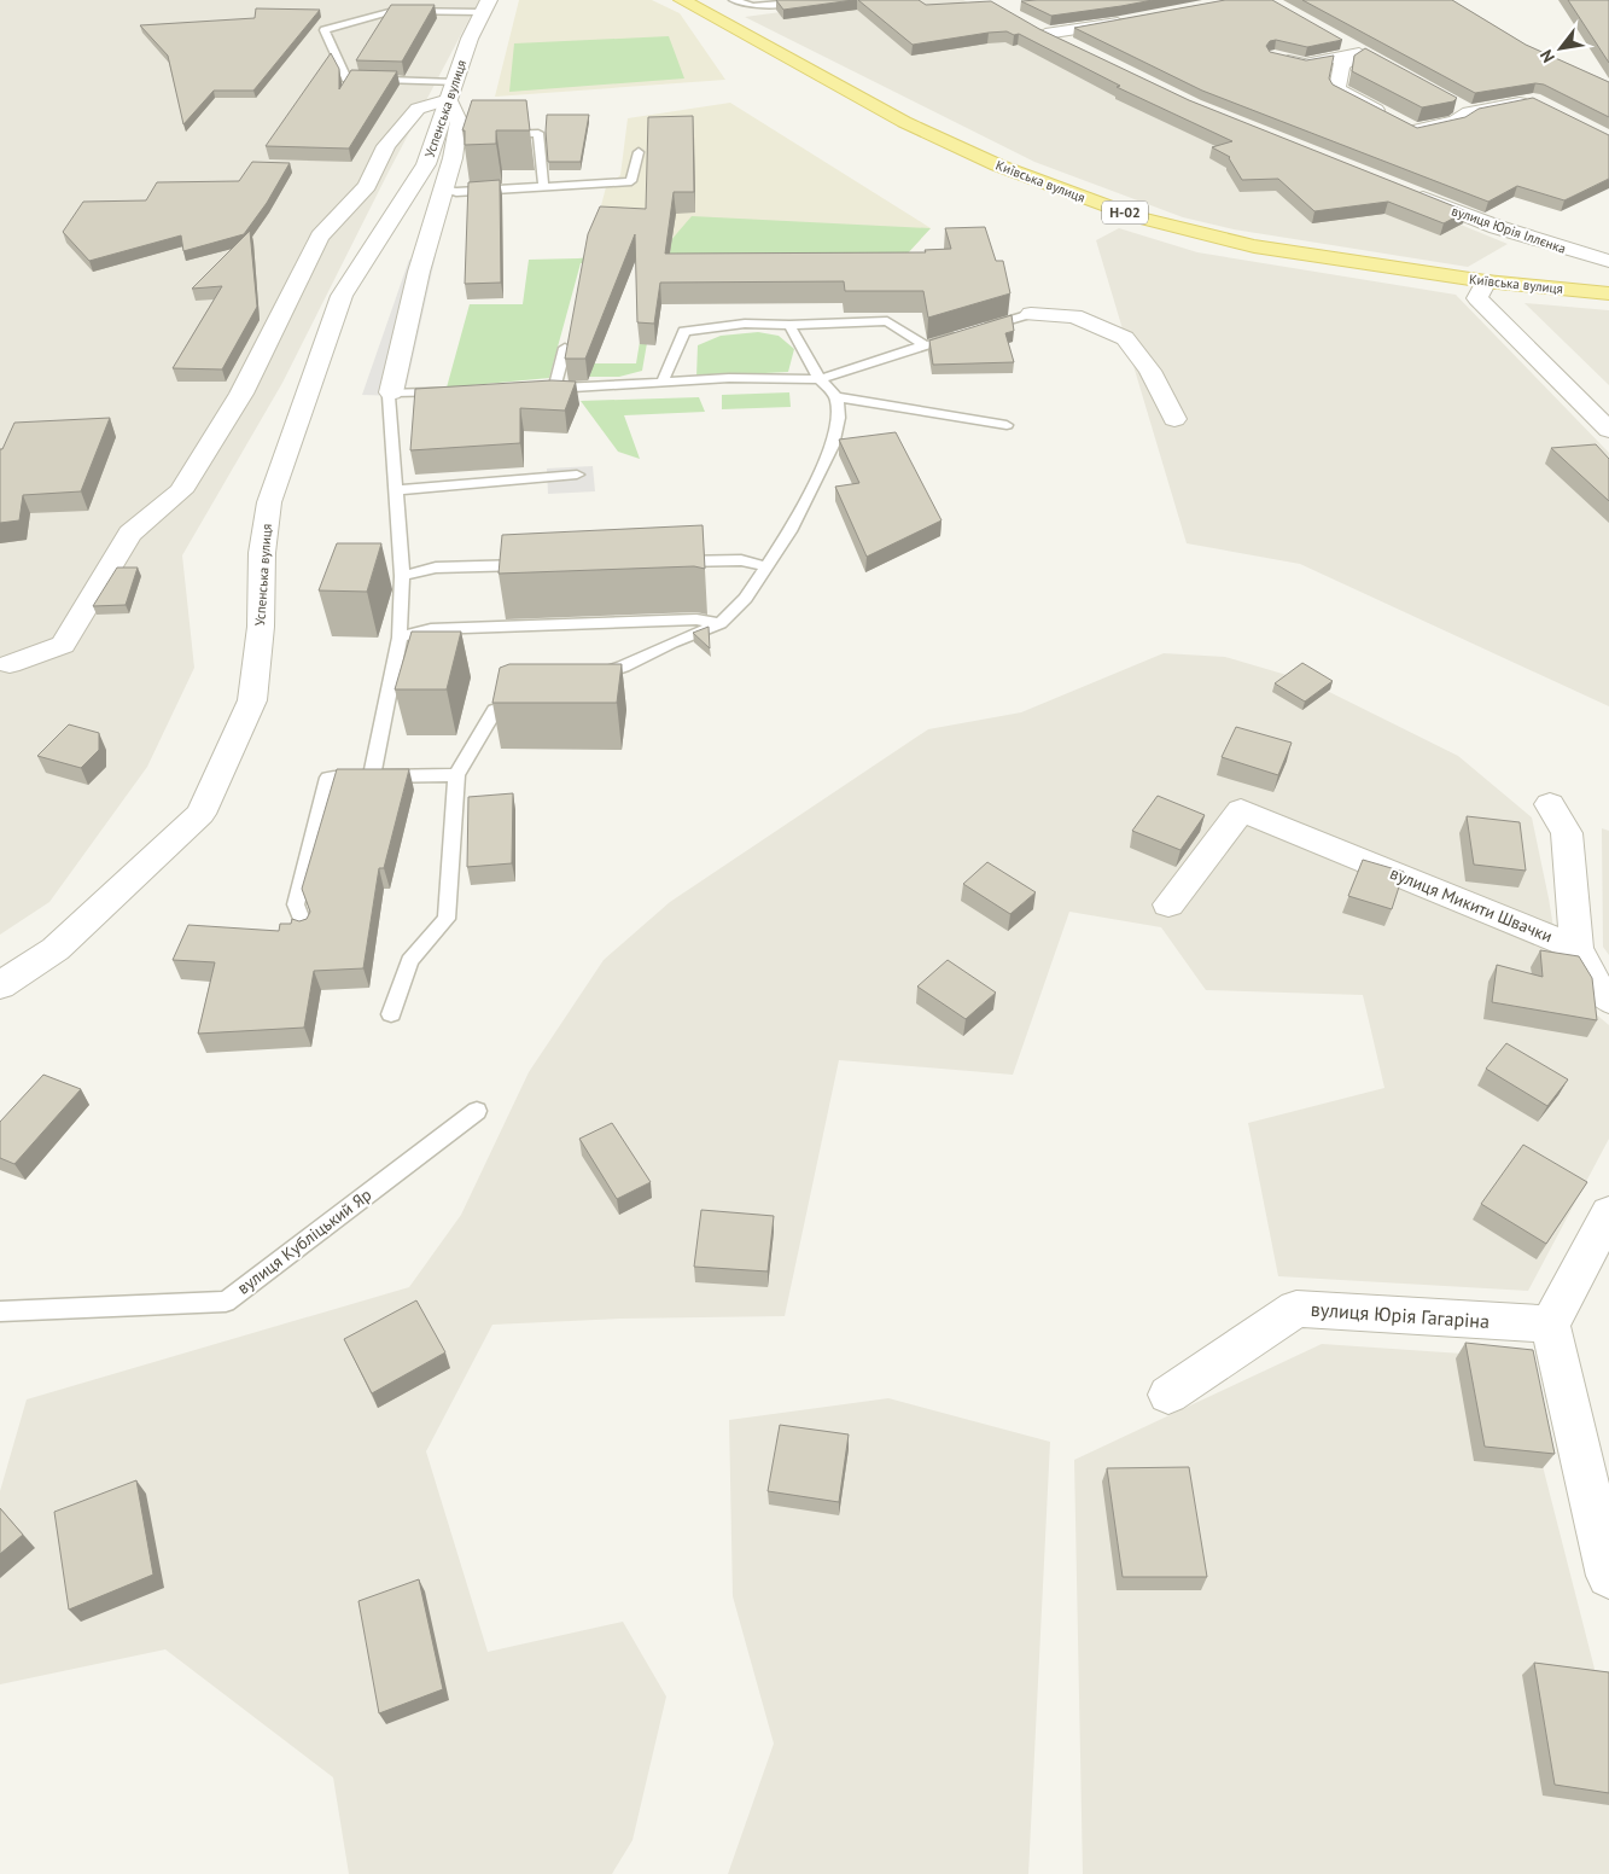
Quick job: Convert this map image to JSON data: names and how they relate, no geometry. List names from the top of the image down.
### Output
{
  "streets": {
    "main road": ["Київська вулиця", "Н-02"],
    "street": [
      "Успенська вулиця",
      "вулиця Юрія Іллєнка",
      "вулиця Микити Швачки",
      "вулиця Юрія Гагаріна"
    ],
    "lane": ["вулиця Кубліцький Яр"]
  },
  "north": "bottom left"
}
